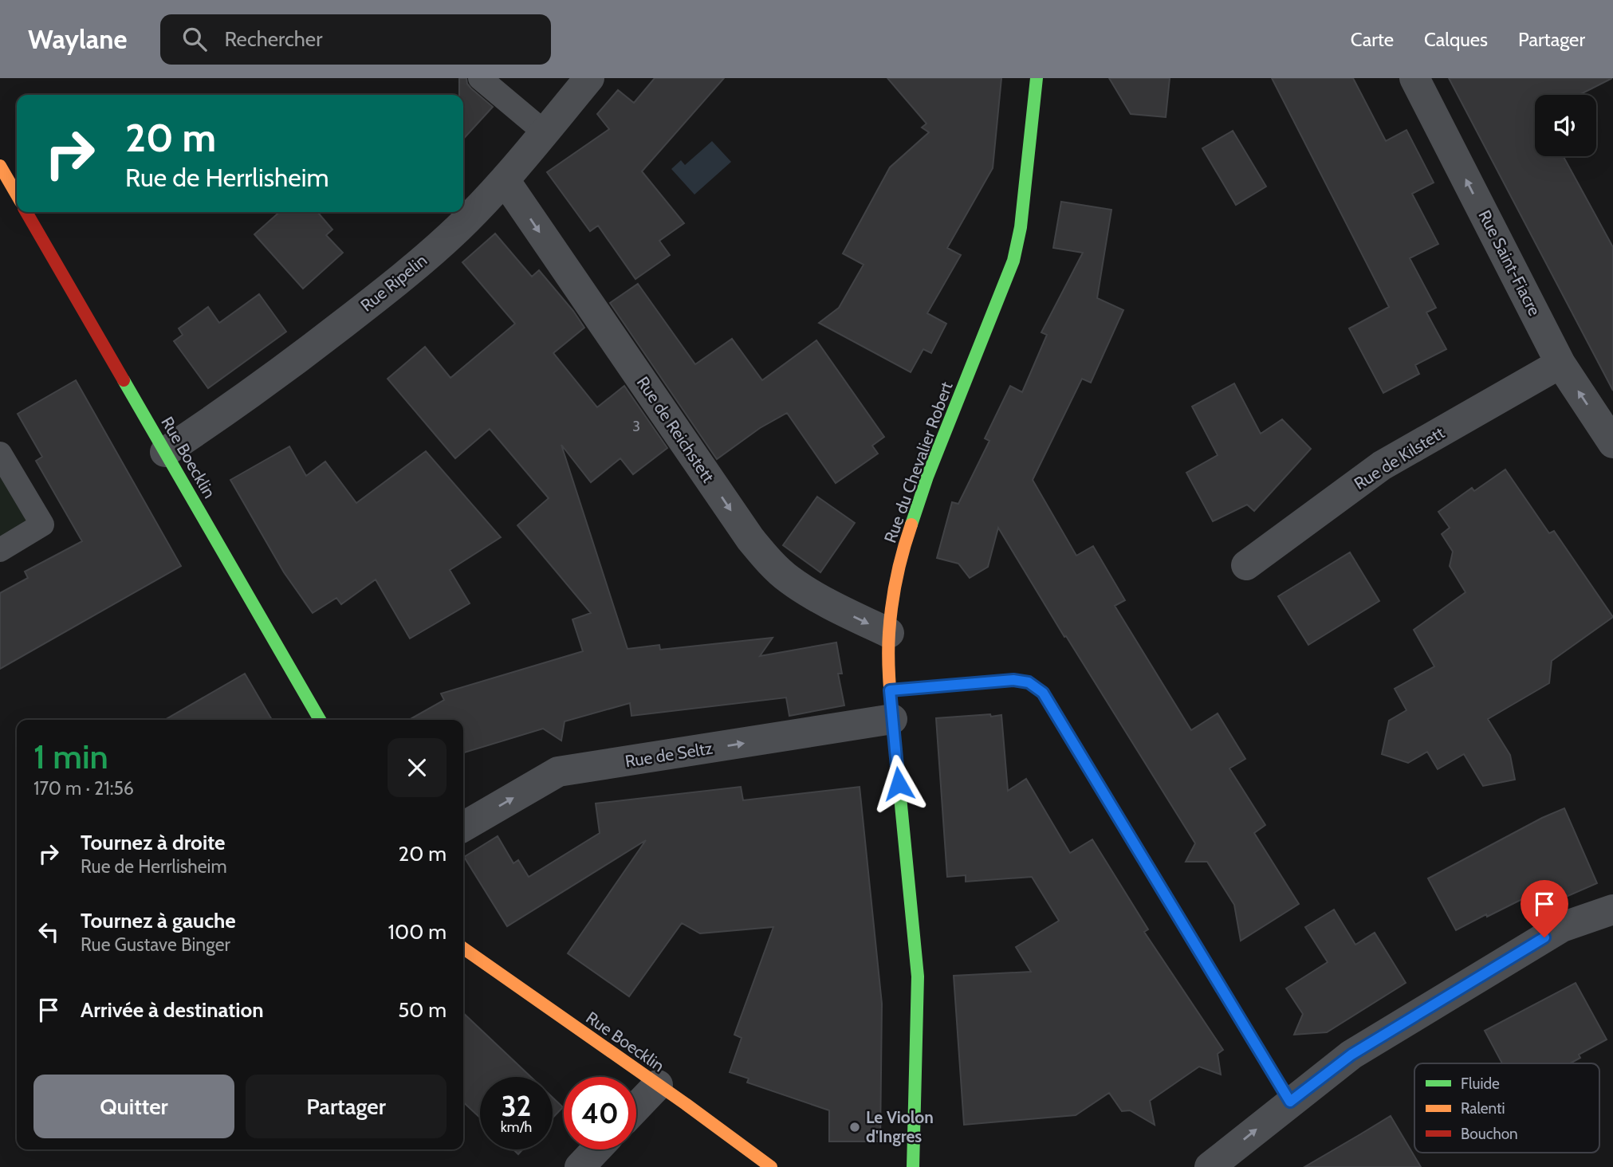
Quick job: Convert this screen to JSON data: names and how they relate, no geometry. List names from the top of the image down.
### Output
{
  "streets": {
    "street": [
      "Rue Saint-Fiacre",
      "Rue Ripelin",
      "Rue de Reichstett",
      "Rue Boecklin",
      "Rue de Kilstett",
      "Rue du Chevalier Robert",
      "Rue de Seltz"
    ]
  },
  "crossings": [
    ["Rue Saint-Fiacre", "Rue de Kilstett"],
    ["Rue Ripelin", "Rue de Reichstett"],
    ["Rue Ripelin", "Rue Boecklin"],
    ["Rue de Reichstett", "Rue du Chevalier Robert"],
    ["Rue du Chevalier Robert", "Rue de Seltz"]
  ],
  "one_way": ["Rue Saint-Fiacre", "Rue de Reichstett", "Rue de Seltz"],
  "places": ["Le Violon d'Ingres"],
  "house_numbers": ["3"],
  "legend": ["Fluide", "Ralenti", "Bouchon"],
  "page": {
    "header": "Waylane",
    "search": "Rechercher",
    "nav": ["Carte", "Calques", "Partager"],
    "turn": ["20 m", "Rue de Herrlisheim"],
    "heading": ["1 min", "170 m · 21:56"],
    "list": [
      {
        "name": "Tournez à droite",
        "note": "Rue de Herrlisheim",
        "value": "20 m"
      },
      {
        "name": "Tournez à gauche",
        "note": "Rue Gustave Binger",
        "value": "100 m"
      },
      {
        "name": "Arrivée à destination",
        "value": "50 m"
      }
    ],
    "buttons": ["Quitter", "Partager"],
    "speed": "32 km/h",
    "limit": "40"
  }
}
